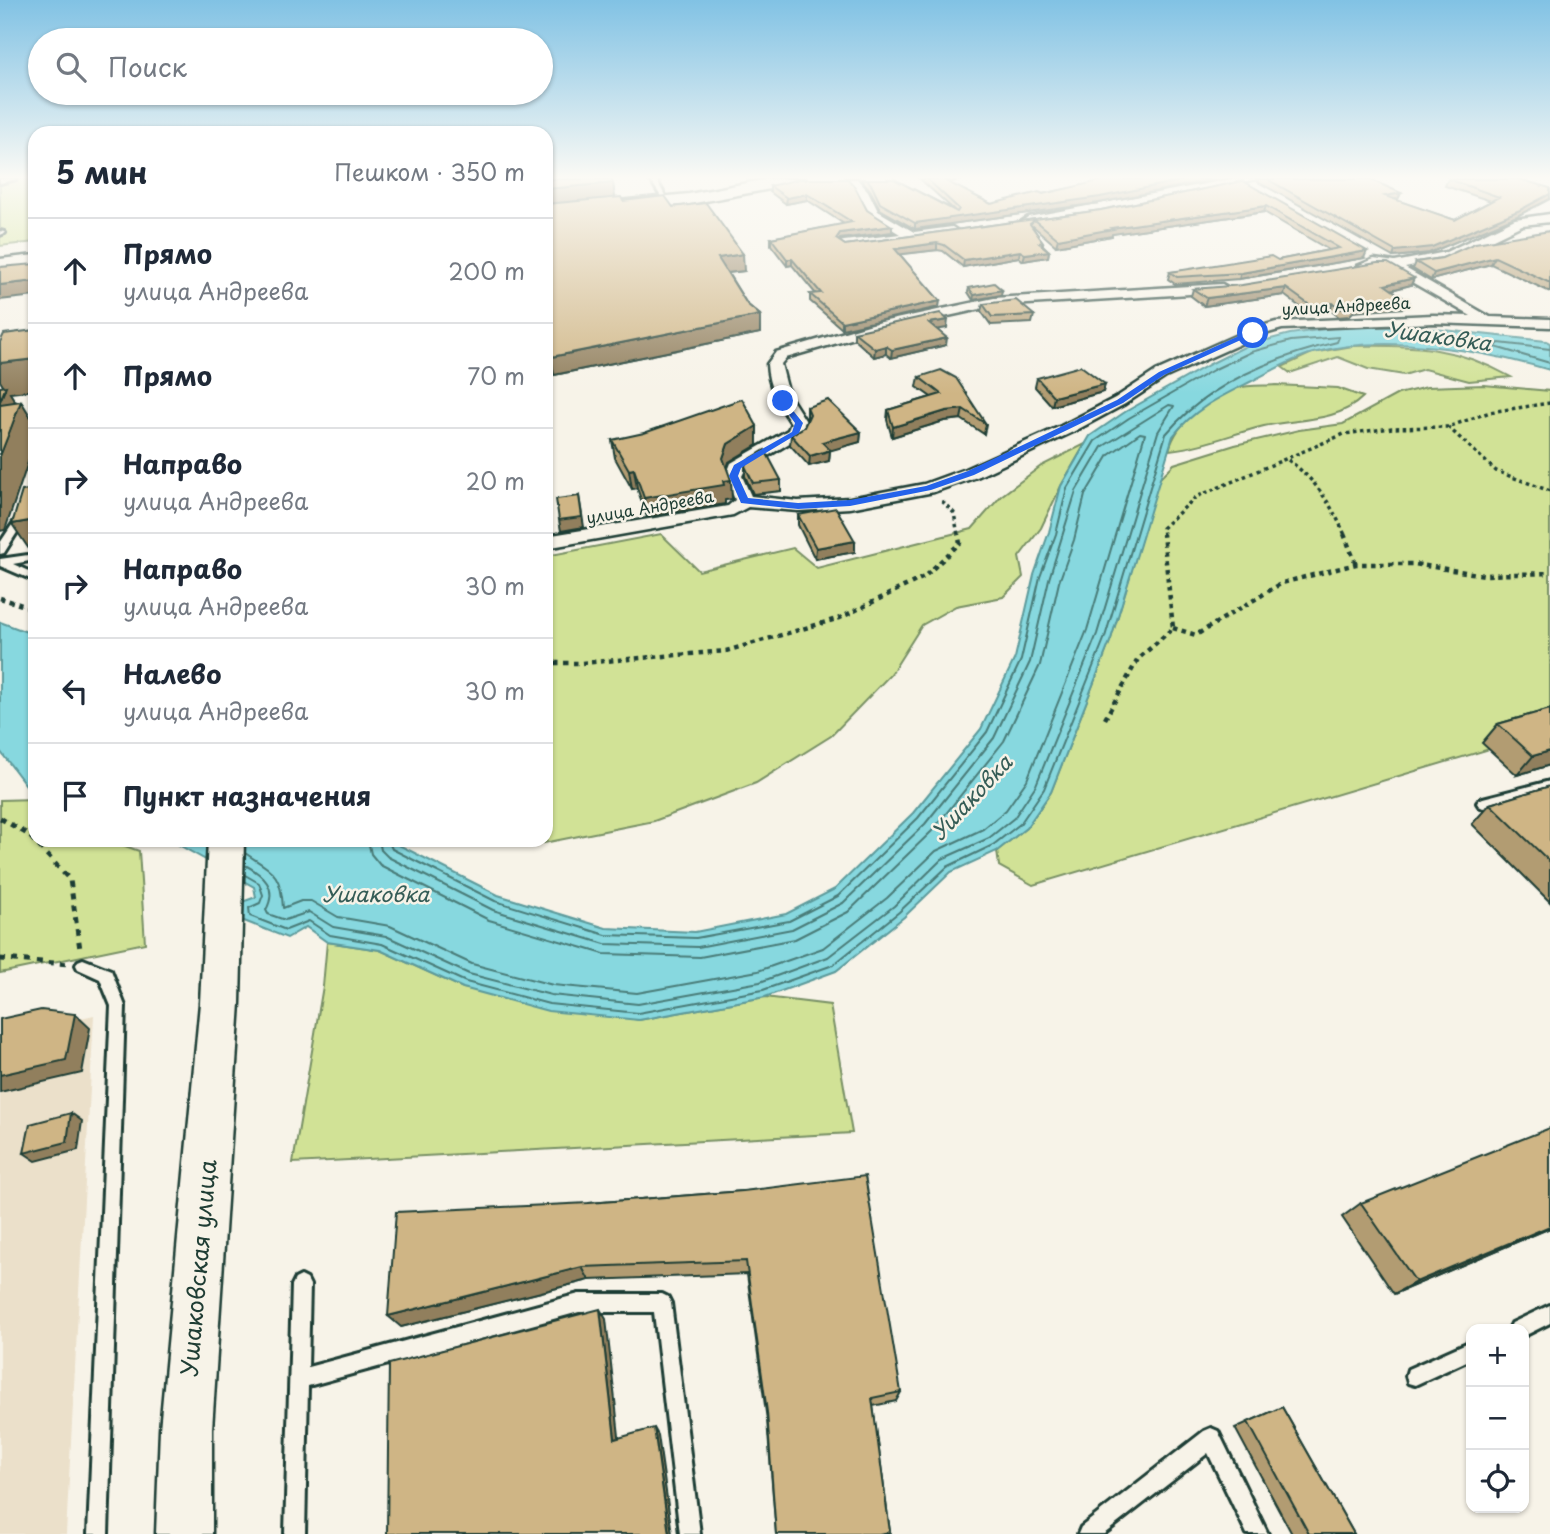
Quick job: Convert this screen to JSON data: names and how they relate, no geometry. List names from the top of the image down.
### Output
{
  "streets": {
    "main road": ["Ушаковская улица"],
    "street": ["улица Андреева"]
  },
  "water": ["Ушаковка"],
  "page": {
    "search": "Поиск",
    "heading": ["5 мин", "Пешком · 350 m"],
    "list": [
      ["Прямо", "улица Андреева", "200 m"],
      ["Прямо", "70 m"],
      ["Направо", "улица Андреева", "20 m"],
      ["Направо", "улица Андреева", "30 m"],
      ["Налево", "улица Андреева", "30 m"],
      "Пункт назначения"
    ],
    "map_buttons": ["+", "−"]
  }
}
